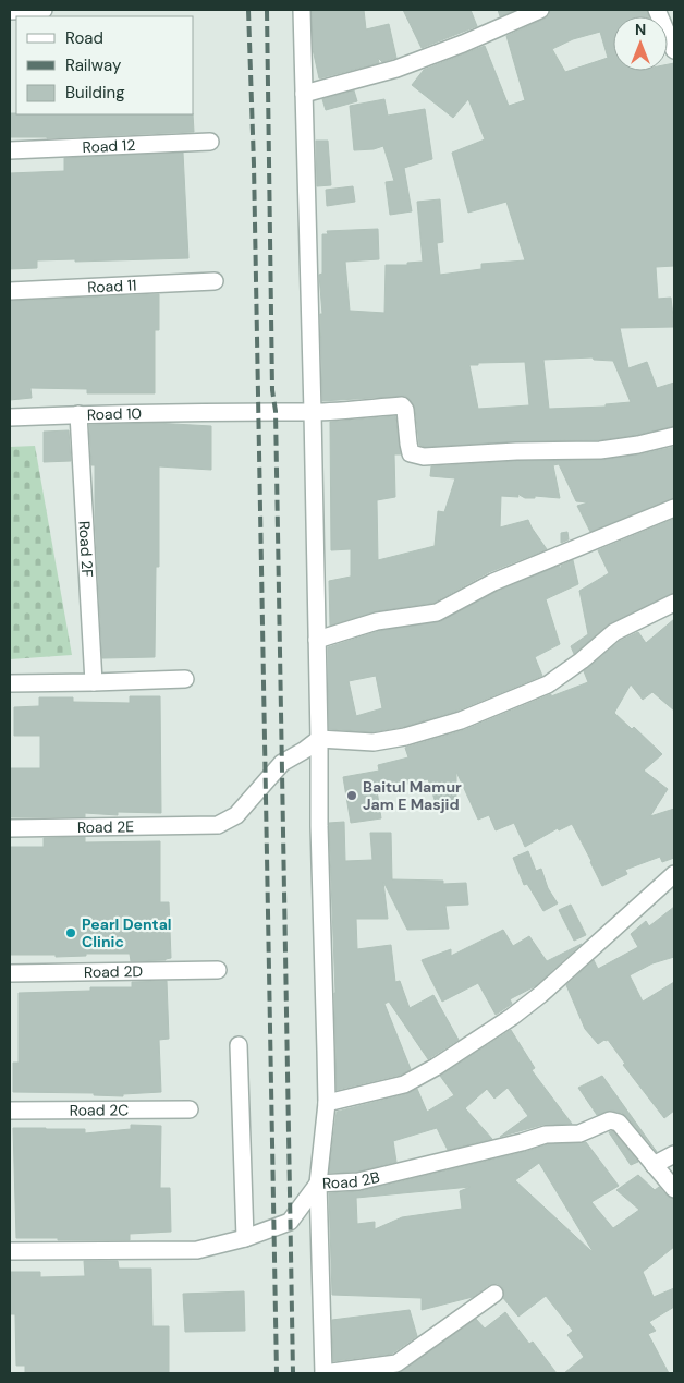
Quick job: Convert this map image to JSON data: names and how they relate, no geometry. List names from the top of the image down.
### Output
{
  "streets": {
    "street": [
      "Road 12",
      "Road 11",
      "Road 10",
      "Road 2F",
      "Road 2E",
      "Road 2D",
      "Road 2C",
      "Road 2B"
    ]
  },
  "crossings": [
    ["Road 10", "Road 2F"]
  ],
  "places": ["Baitul Mamur Jam E Masjid", "Pearl Dental Clinic"],
  "legend": ["Road", "Railway", "Building"],
  "north": "top"
}
